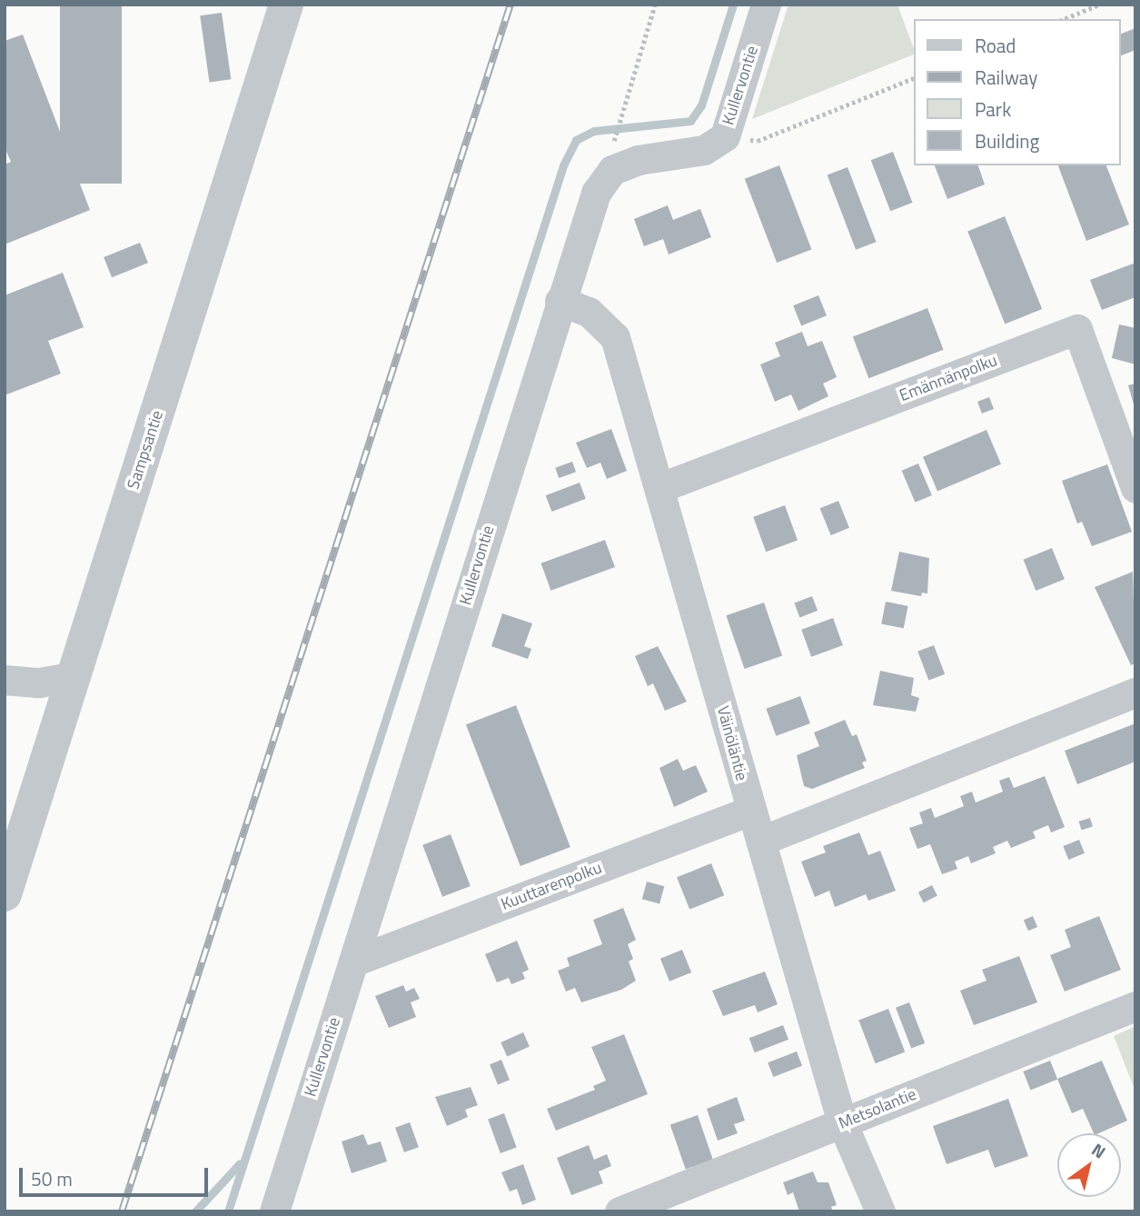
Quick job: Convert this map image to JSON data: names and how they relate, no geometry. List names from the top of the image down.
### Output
{
  "streets": {
    "street": [
      "Kullervontie",
      "Emännänpolku",
      "Sampsantie",
      "Väinöläntie",
      "Kuuttarenpolku",
      "Metsolantie"
    ]
  },
  "crossings": [
    ["Kullervontie", "Väinöläntie"],
    ["Kullervontie", "Kuuttarenpolku"],
    ["Emännänpolku", "Väinöläntie"],
    ["Väinöläntie", "Kuuttarenpolku"],
    ["Väinöläntie", "Metsolantie"]
  ],
  "legend": [
    "Road",
    "Railway",
    "Park",
    "Building"
  ],
  "scale_bar": "50 m",
  "north": "top right"
}
